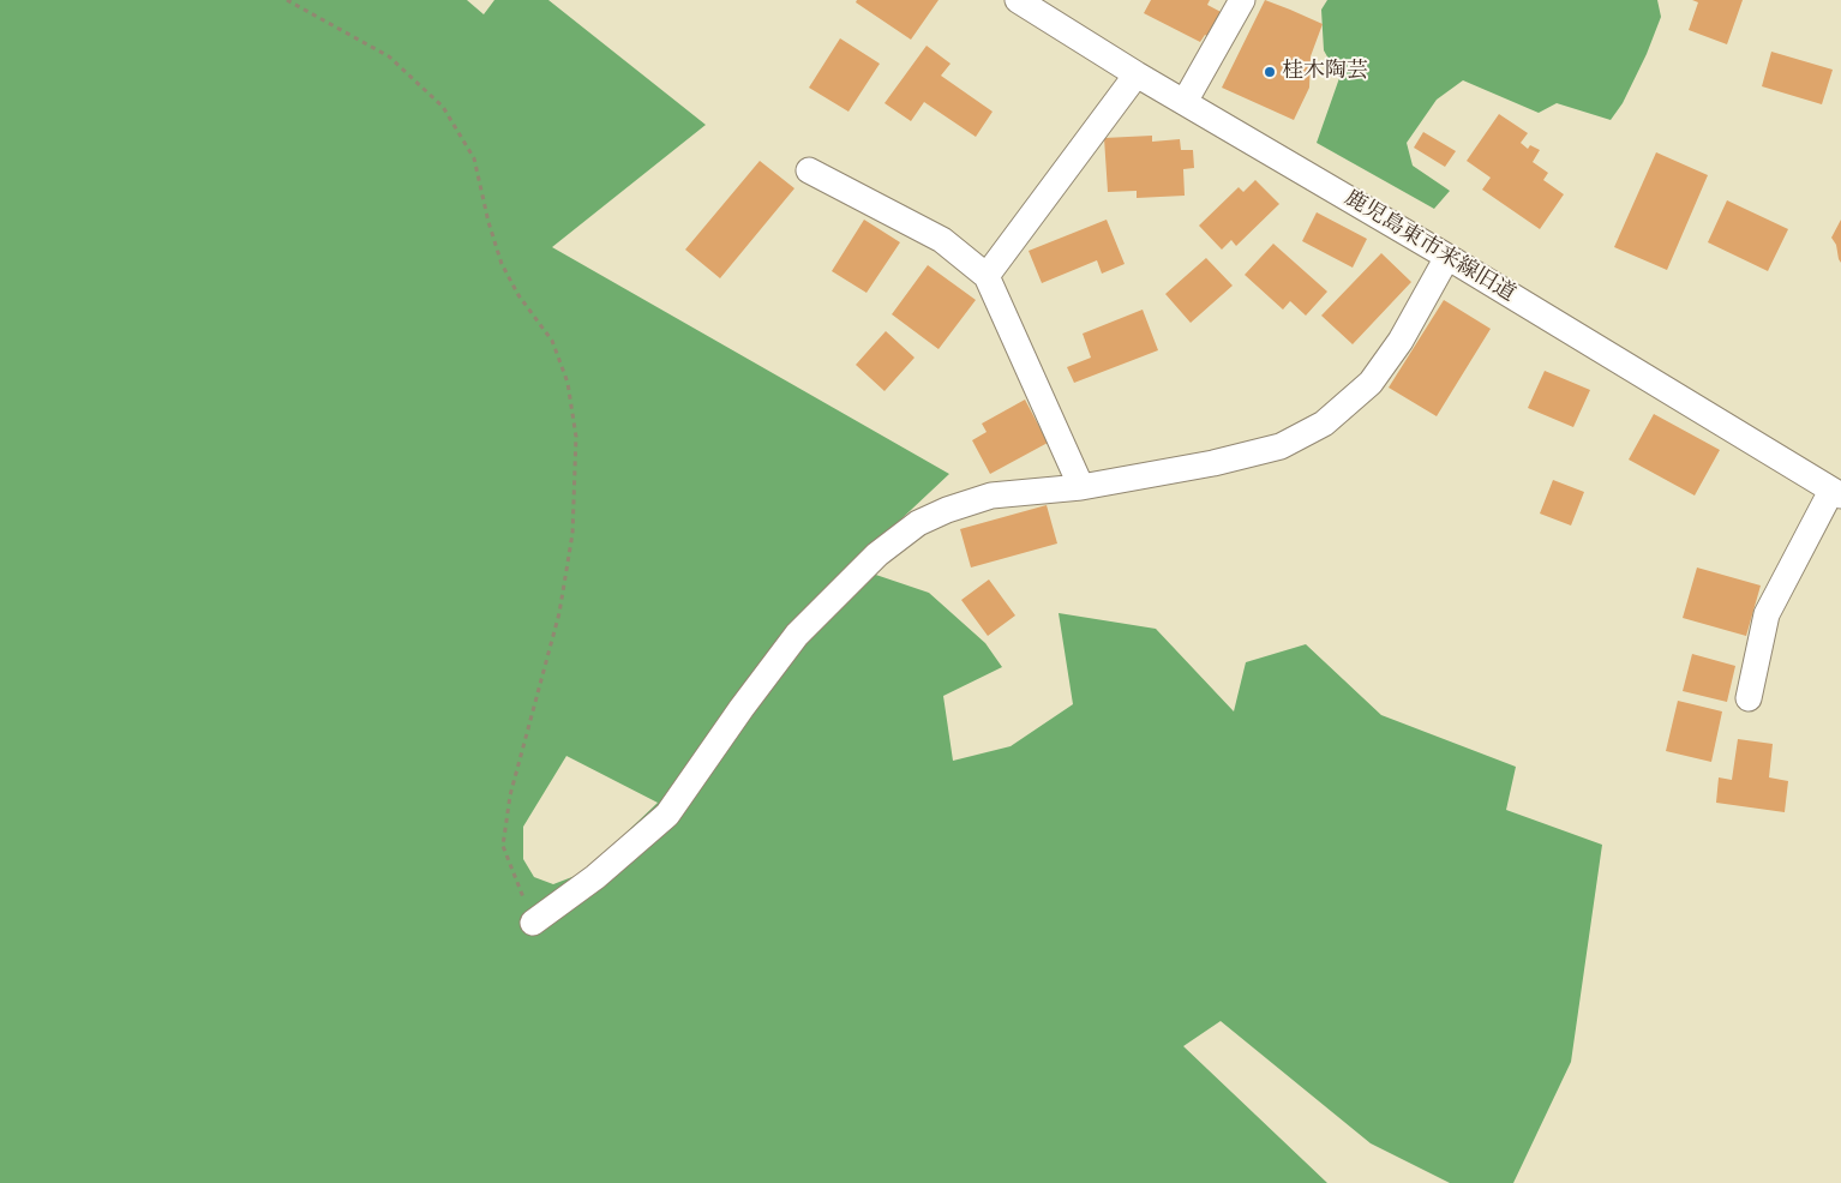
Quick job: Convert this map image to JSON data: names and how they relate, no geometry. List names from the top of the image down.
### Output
{
  "streets": {
    "street": ["鹿児島東市来線旧道"]
  },
  "places": ["桂木陶芸"]
}
